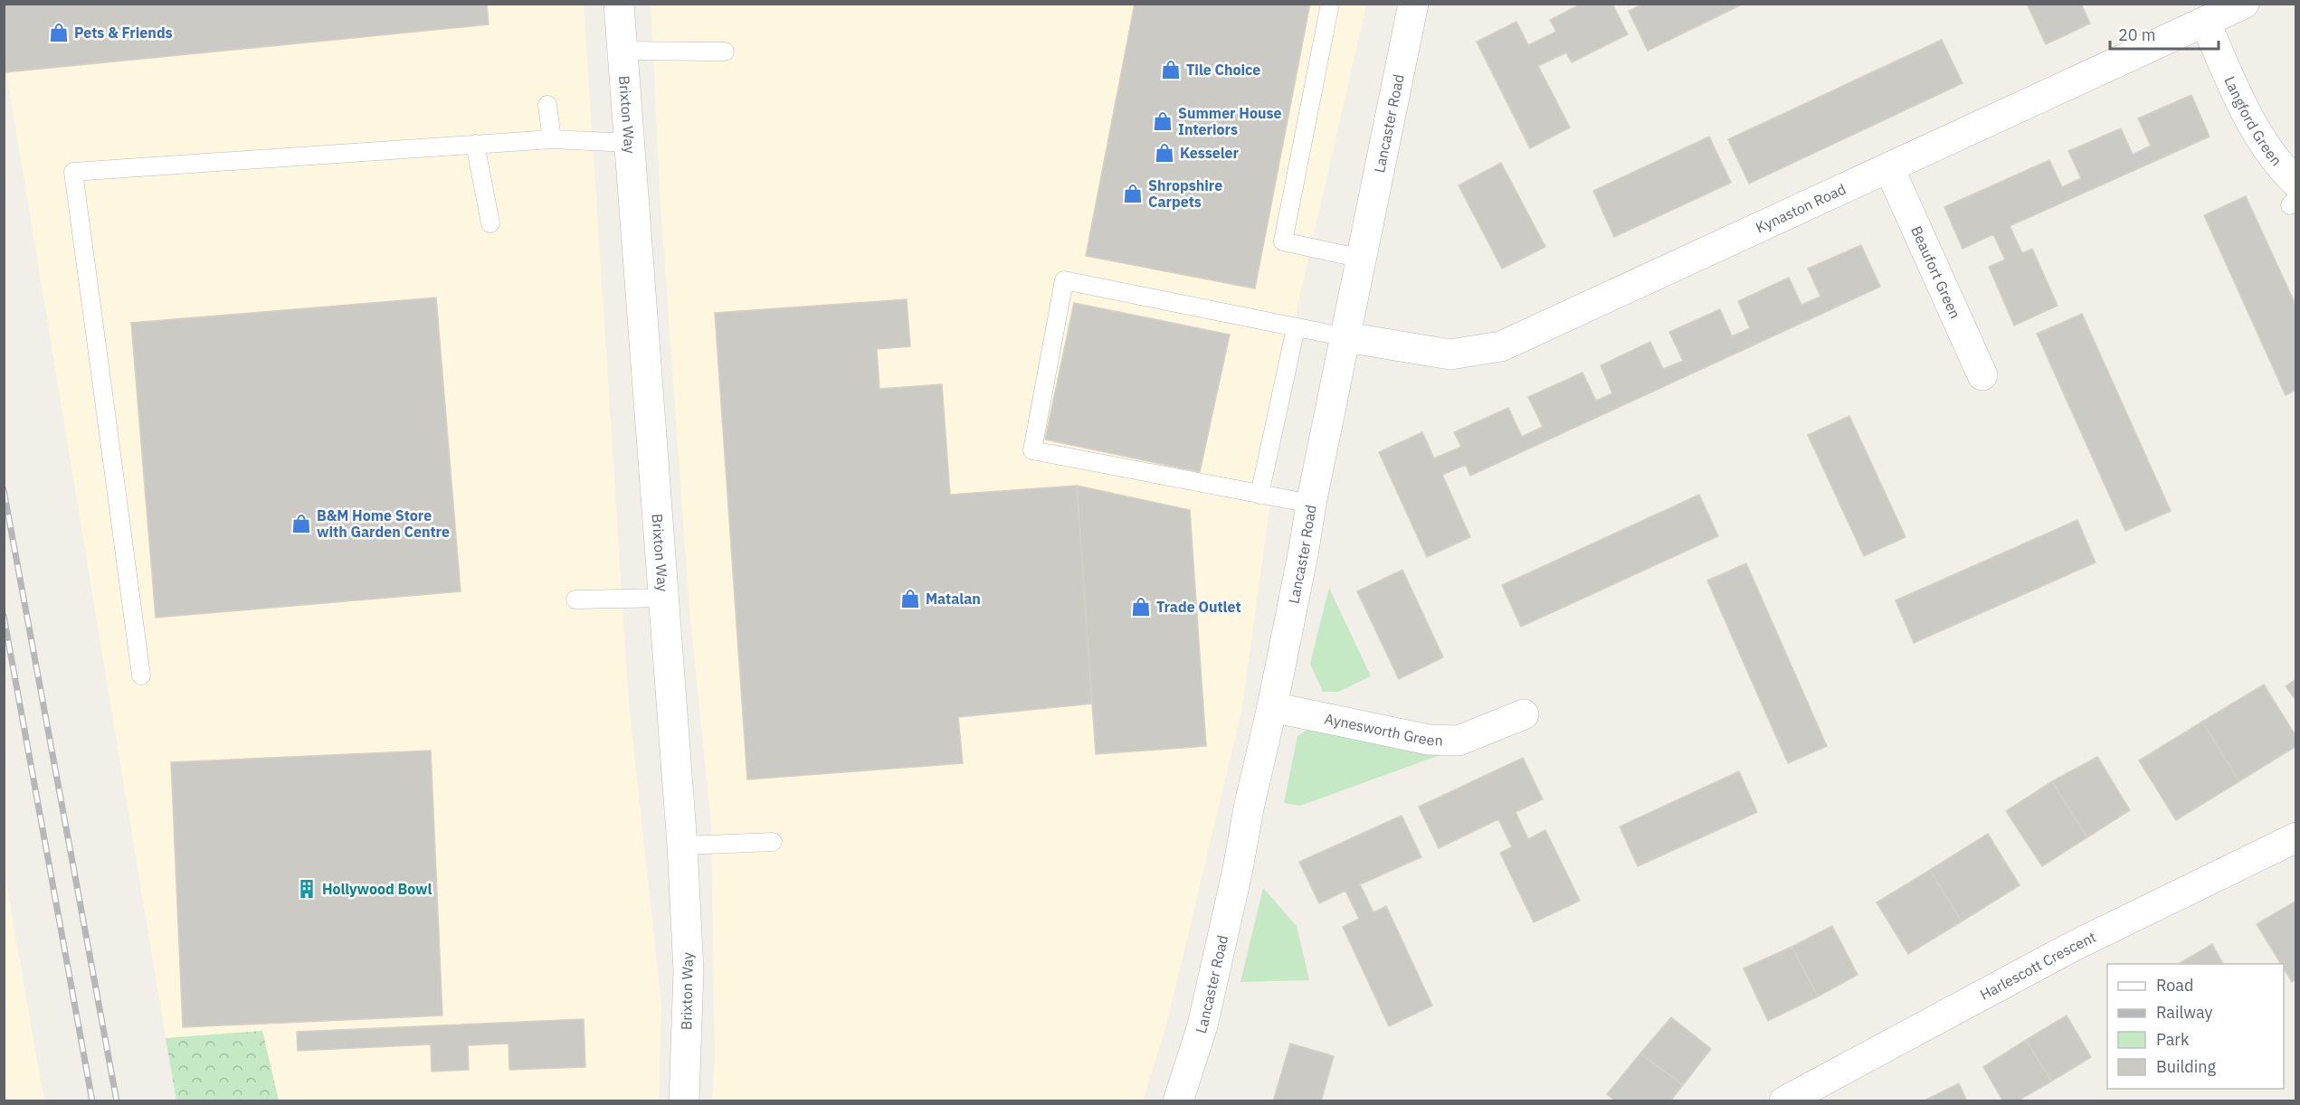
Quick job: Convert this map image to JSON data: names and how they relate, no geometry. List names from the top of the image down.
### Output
{
  "streets": {
    "street": [
      "Brixton Way",
      "Langford Green",
      "Lancaster Road",
      "Kynaston Road",
      "Beaufort Green",
      "Aynesworth Green",
      "Harlescott Crescent"
    ]
  },
  "crossings": [
    ["Langford Green", "Kynaston Road"],
    ["Lancaster Road", "Kynaston Road"],
    ["Lancaster Road", "Aynesworth Green"],
    ["Kynaston Road", "Beaufort Green"]
  ],
  "places": {
    "shop": [
      "Pets & Friends",
      "Tile Choice",
      "Summer House Interiors",
      "Kesseler",
      "Shropshire Carpets",
      "B&M Home Store with Garden Centre",
      "Matalan",
      "Trade Outlet"
    ],
    "building": ["Hollywood Bowl"]
  },
  "legend": [
    "Road",
    "Railway",
    "Park",
    "Building"
  ],
  "scale_bar": "20 m"
}
